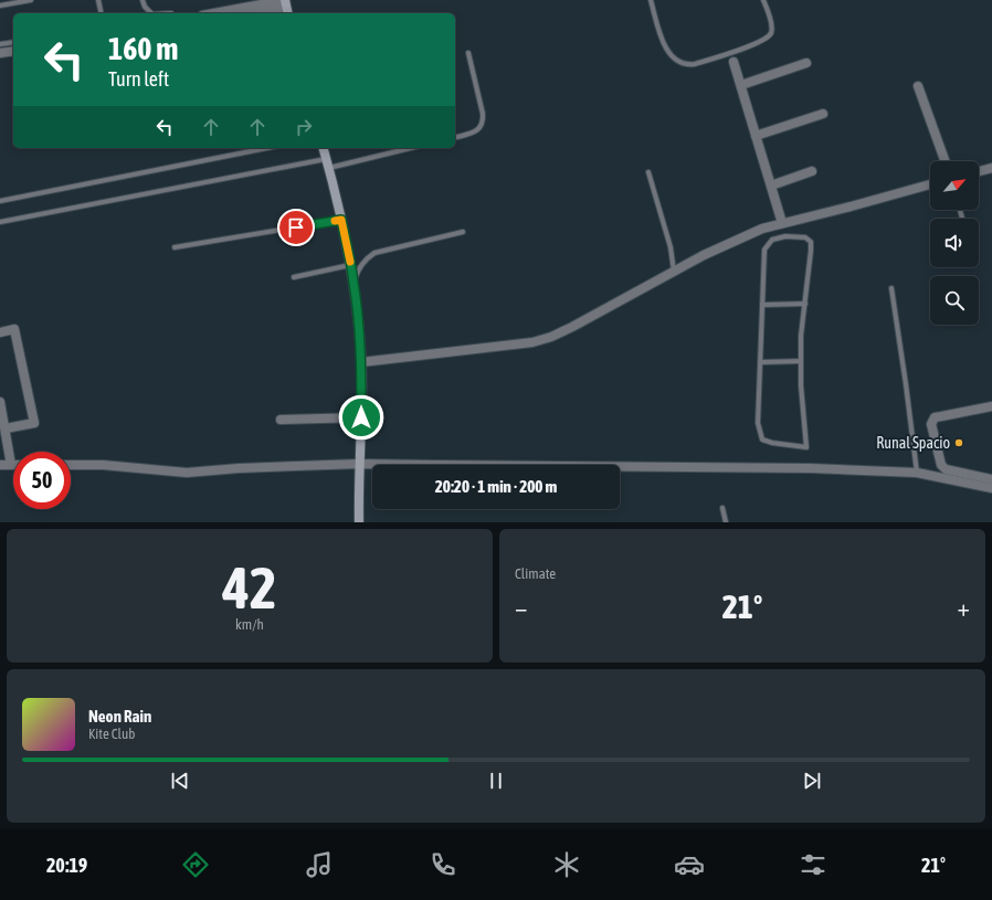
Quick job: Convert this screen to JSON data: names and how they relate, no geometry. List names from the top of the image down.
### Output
{
  "places": ["Runal Spacio"],
  "north": "top right",
  "page": {
    "turn": ["160 m", "Turn left"],
    "limit": "50",
    "trip": "20:20 · 1 min · 200 m",
    "tile": [
      ["42", "km/h"],
      "Climate"
    ],
    "heat": ["−", "21°", "+"],
    "song": ["Neon Rain", "Kite Club"],
    "tabs": ["20:19", "21°"]
  }
}
